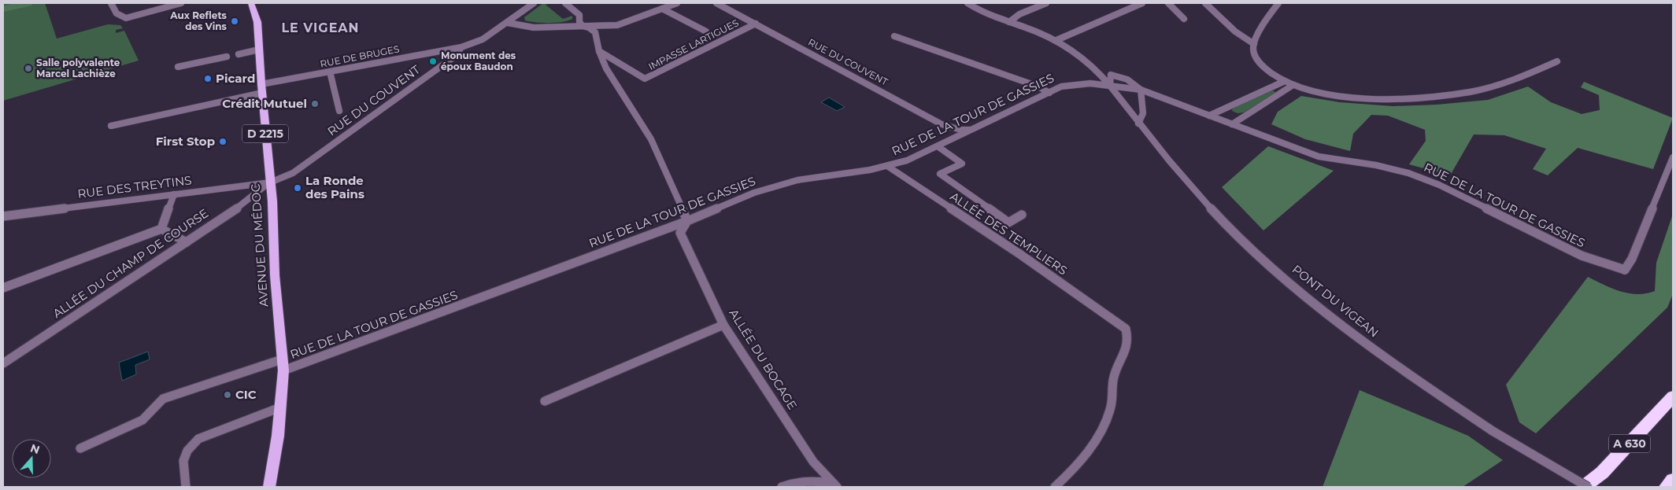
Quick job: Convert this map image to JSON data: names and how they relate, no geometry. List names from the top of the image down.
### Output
{
  "streets": {
    "highway": ["A 630"],
    "main road": ["D 2215", "AVENUE DU MÉDOC"],
    "street": [
      "IMPASSE LARTIGUES",
      "RUE DE BRUGES",
      "RUE DU COUVENT",
      "RUE DE LA TOUR DE GASSIES",
      "RUE DES TREYTINS",
      "ALLÉE DES TEMPLIERS",
      "ALLÉE DU CHAMP DE COURSE",
      "PONT DU VIGEAN",
      "ALLÉE DU BOCAGE"
    ]
  },
  "crossings": [
    ["IMPASSE LARTIGUES", "RUE DU COUVENT"],
    ["RUE DE BRUGES", "RUE DU COUVENT"],
    ["RUE DE BRUGES", "AVENUE DU MÉDOC"],
    ["RUE DU COUVENT", "RUE DE LA TOUR DE GASSIES"],
    ["RUE DU COUVENT", "RUE DES TREYTINS"],
    ["RUE DU COUVENT", "AVENUE DU MÉDOC"],
    ["RUE DU COUVENT", "ALLÉE DU CHAMP DE COURSE"],
    ["RUE DE LA TOUR DE GASSIES", "ALLÉE DES TEMPLIERS"],
    ["RUE DE LA TOUR DE GASSIES", "AVENUE DU MÉDOC"],
    ["RUE DE LA TOUR DE GASSIES", "PONT DU VIGEAN"],
    ["RUE DE LA TOUR DE GASSIES", "ALLÉE DU BOCAGE"],
    ["RUE DES TREYTINS", "AVENUE DU MÉDOC"],
    ["RUE DES TREYTINS", "ALLÉE DU CHAMP DE COURSE"],
    ["AVENUE DU MÉDOC", "ALLÉE DU CHAMP DE COURSE"]
  ],
  "districts": ["LE VIGEAN"],
  "places": [
    "Aux Reflets des Vins",
    "Monument des époux Baudon",
    "Salle polyvalente Marcel Lachièze",
    "Picard",
    "Crédit Mutuel",
    "First Stop",
    "La Ronde des Pains",
    "CIC"
  ],
  "north": "top"
}
